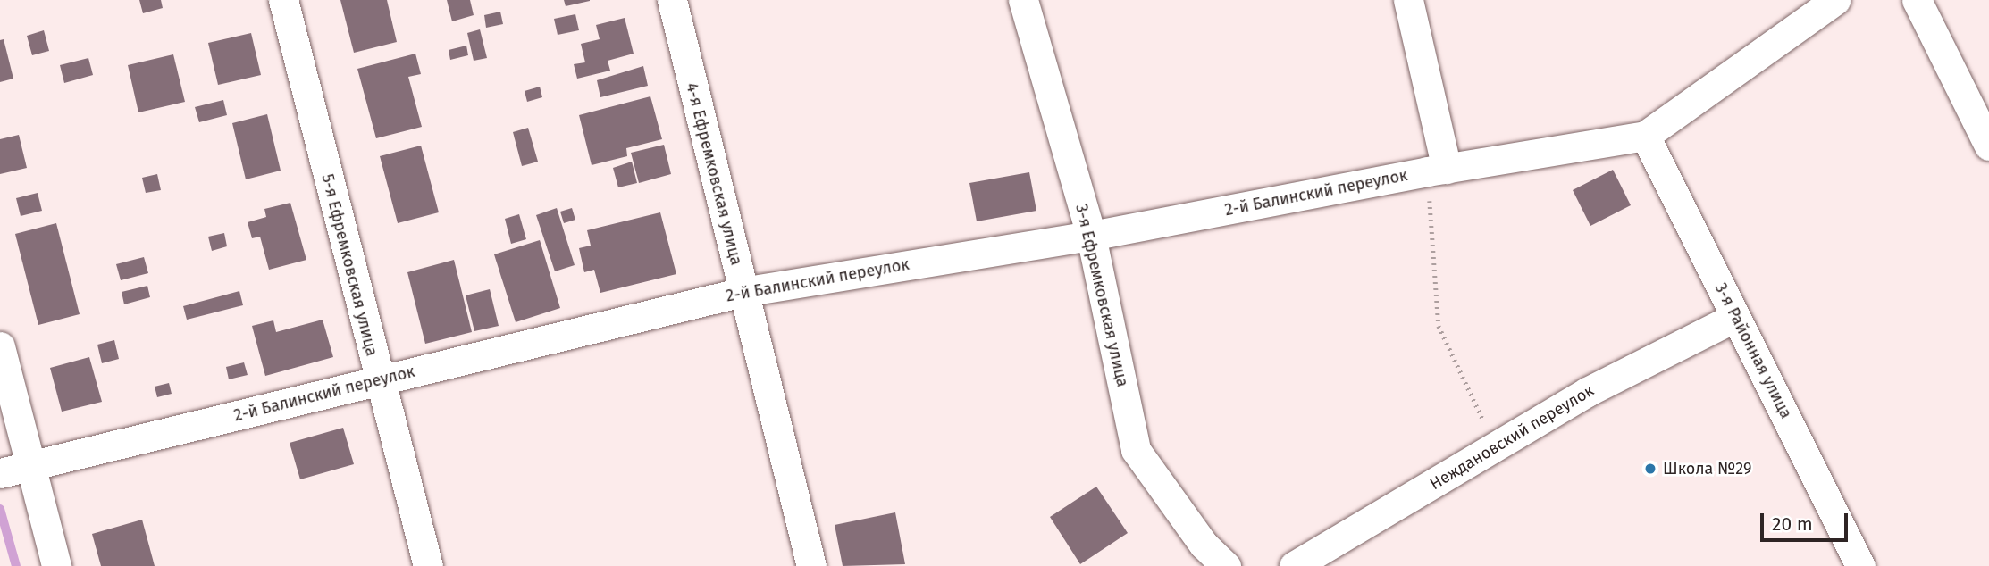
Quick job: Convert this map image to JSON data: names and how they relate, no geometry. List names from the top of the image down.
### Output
{
  "streets": {
    "street": [
      "4-я Ефремковская улица",
      "2-й Балинский переулок",
      "5-я Ефремковская улица",
      "3-я Ефремковская улица",
      "3-я Районная улица",
      "Неждановский переулок"
    ]
  },
  "crossings": [
    ["4-я Ефремковская улица", "2-й Балинский переулок"],
    ["2-й Балинский переулок", "5-я Ефремковская улица"],
    ["2-й Балинский переулок", "3-я Ефремковская улица"],
    ["2-й Балинский переулок", "3-я Районная улица"],
    ["3-я Районная улица", "Неждановский переулок"]
  ],
  "places": ["Школа №29"],
  "scale_bar": "20 m"
}
